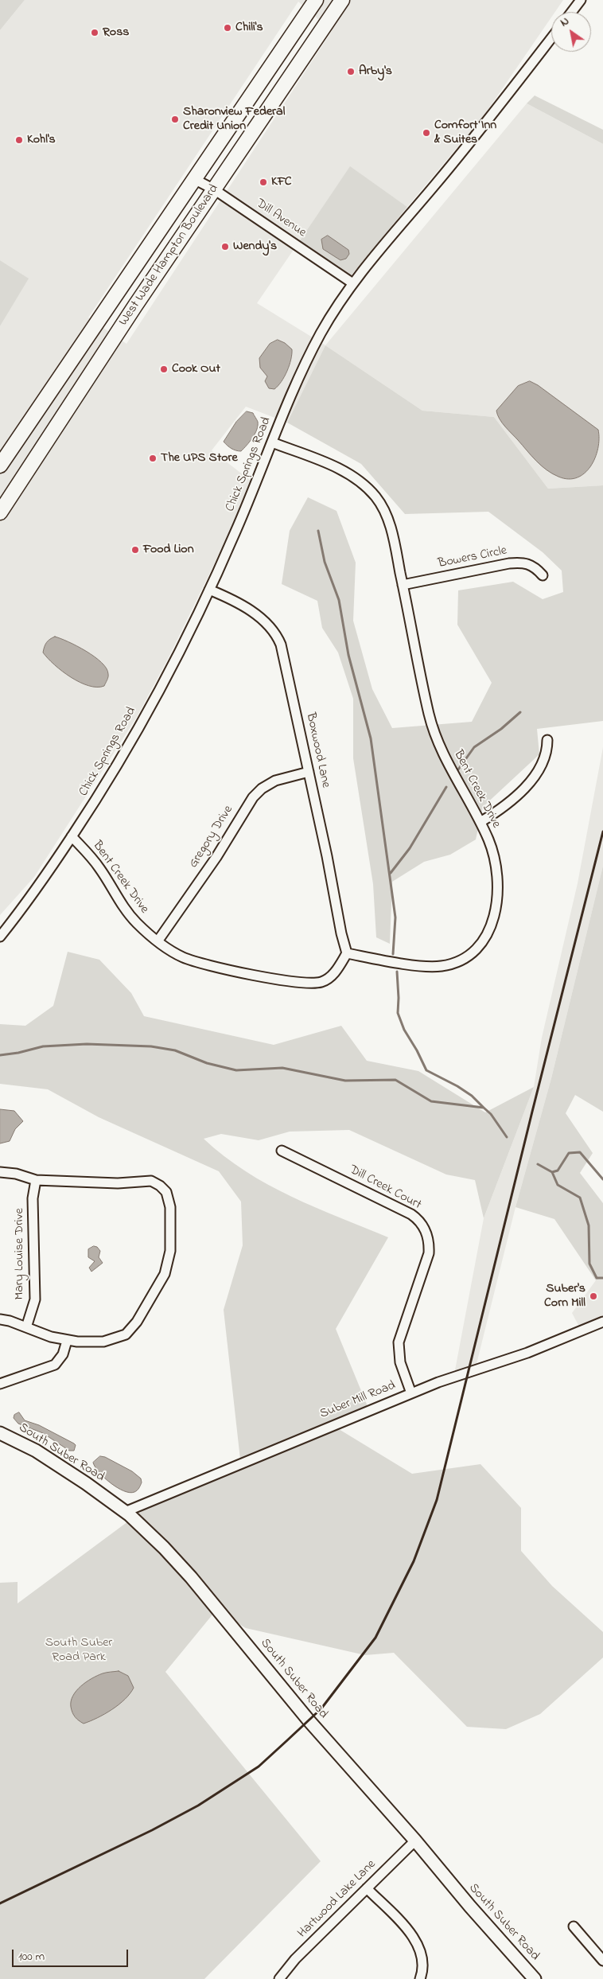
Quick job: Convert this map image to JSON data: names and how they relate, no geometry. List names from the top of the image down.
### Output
{
  "streets": {
    "main road": ["West Wade Hampton Boulevard"],
    "street": [
      "Dill Avenue",
      "Chick Springs Road",
      "Bowers Circle",
      "Boxwood Lane",
      "Bent Creek Drive",
      "Gregory Drive",
      "Dill Creek Court",
      "Mary Louise Drive",
      "Suber Mill Road",
      "South Suber Road",
      "Hartwood Lake Lane"
    ]
  },
  "crossings": [
    ["Dill Avenue", "West Wade Hampton Boulevard"],
    ["Dill Avenue", "Chick Springs Road"],
    ["Chick Springs Road", "Boxwood Lane"],
    ["Chick Springs Road", "Bent Creek Drive"],
    ["Bowers Circle", "Bent Creek Drive"],
    ["Boxwood Lane", "Bent Creek Drive"],
    ["Boxwood Lane", "Gregory Drive"],
    ["Bent Creek Drive", "Gregory Drive"],
    ["Dill Creek Court", "Suber Mill Road"],
    ["Suber Mill Road", "South Suber Road"],
    ["South Suber Road", "Hartwood Lake Lane"]
  ],
  "parks": ["South Suber Road Park"],
  "places": [
    "Chili's",
    "Ross",
    "Arby's",
    "Sharonview Federal Credit Union",
    "Comfort Inn & Suites",
    "Kohl's",
    "KFC",
    "Wendy's",
    "Cook Out",
    "The UPS Store",
    "Food Lion",
    "Suber's Corn Mill"
  ],
  "scale_bar": "100 m",
  "north": "top left"
}
